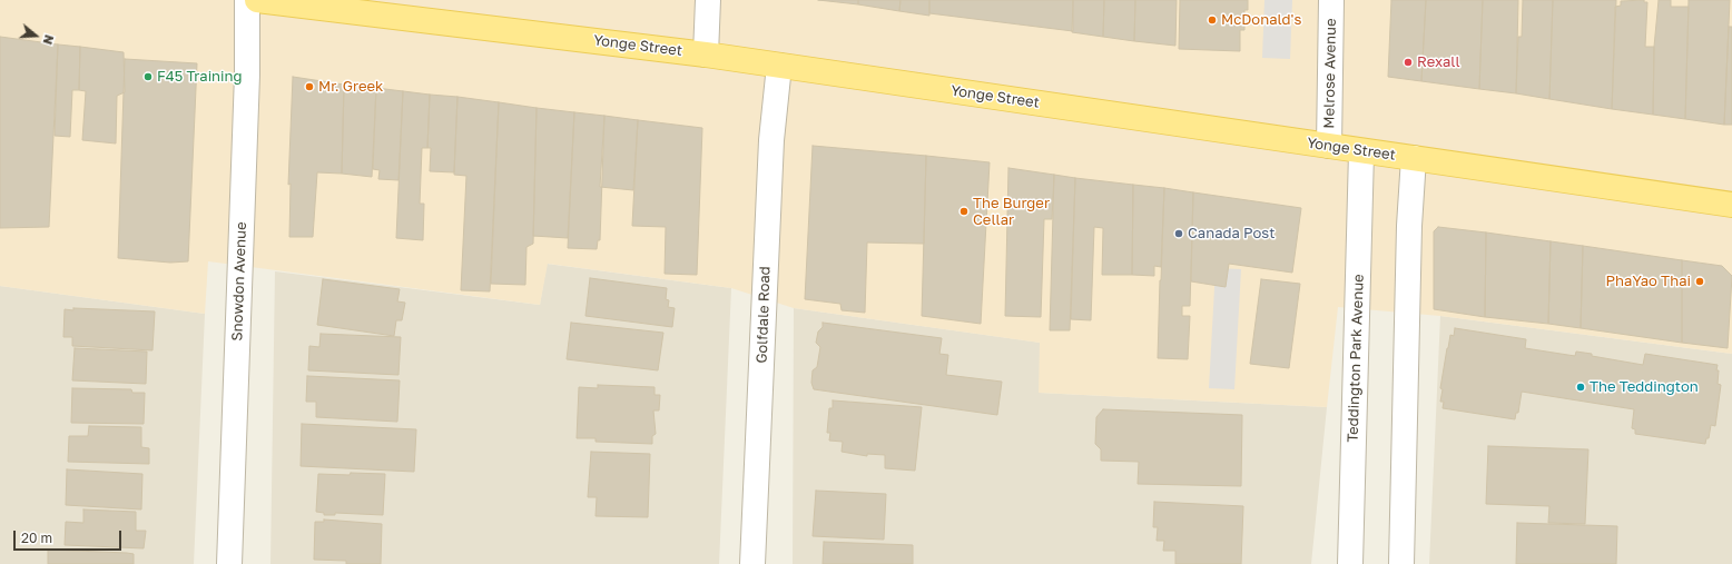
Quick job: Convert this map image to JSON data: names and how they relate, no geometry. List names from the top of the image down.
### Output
{
  "streets": {
    "main road": ["Yonge Street"],
    "street": [
      "Melrose Avenue",
      "Snowdon Avenue",
      "Golfdale Road",
      "Teddington Park Avenue"
    ]
  },
  "crossings": [
    ["Yonge Street", "Melrose Avenue"],
    ["Yonge Street", "Golfdale Road"],
    ["Yonge Street", "Teddington Park Avenue"]
  ],
  "places": [
    "McDonald's",
    "Rexall",
    "F45 Training",
    "Mr. Greek",
    "The Burger Cellar",
    "Canada Post",
    "PhaYao Thai",
    "The Teddington"
  ],
  "scale_bar": "20 m",
  "north": "right"
}
